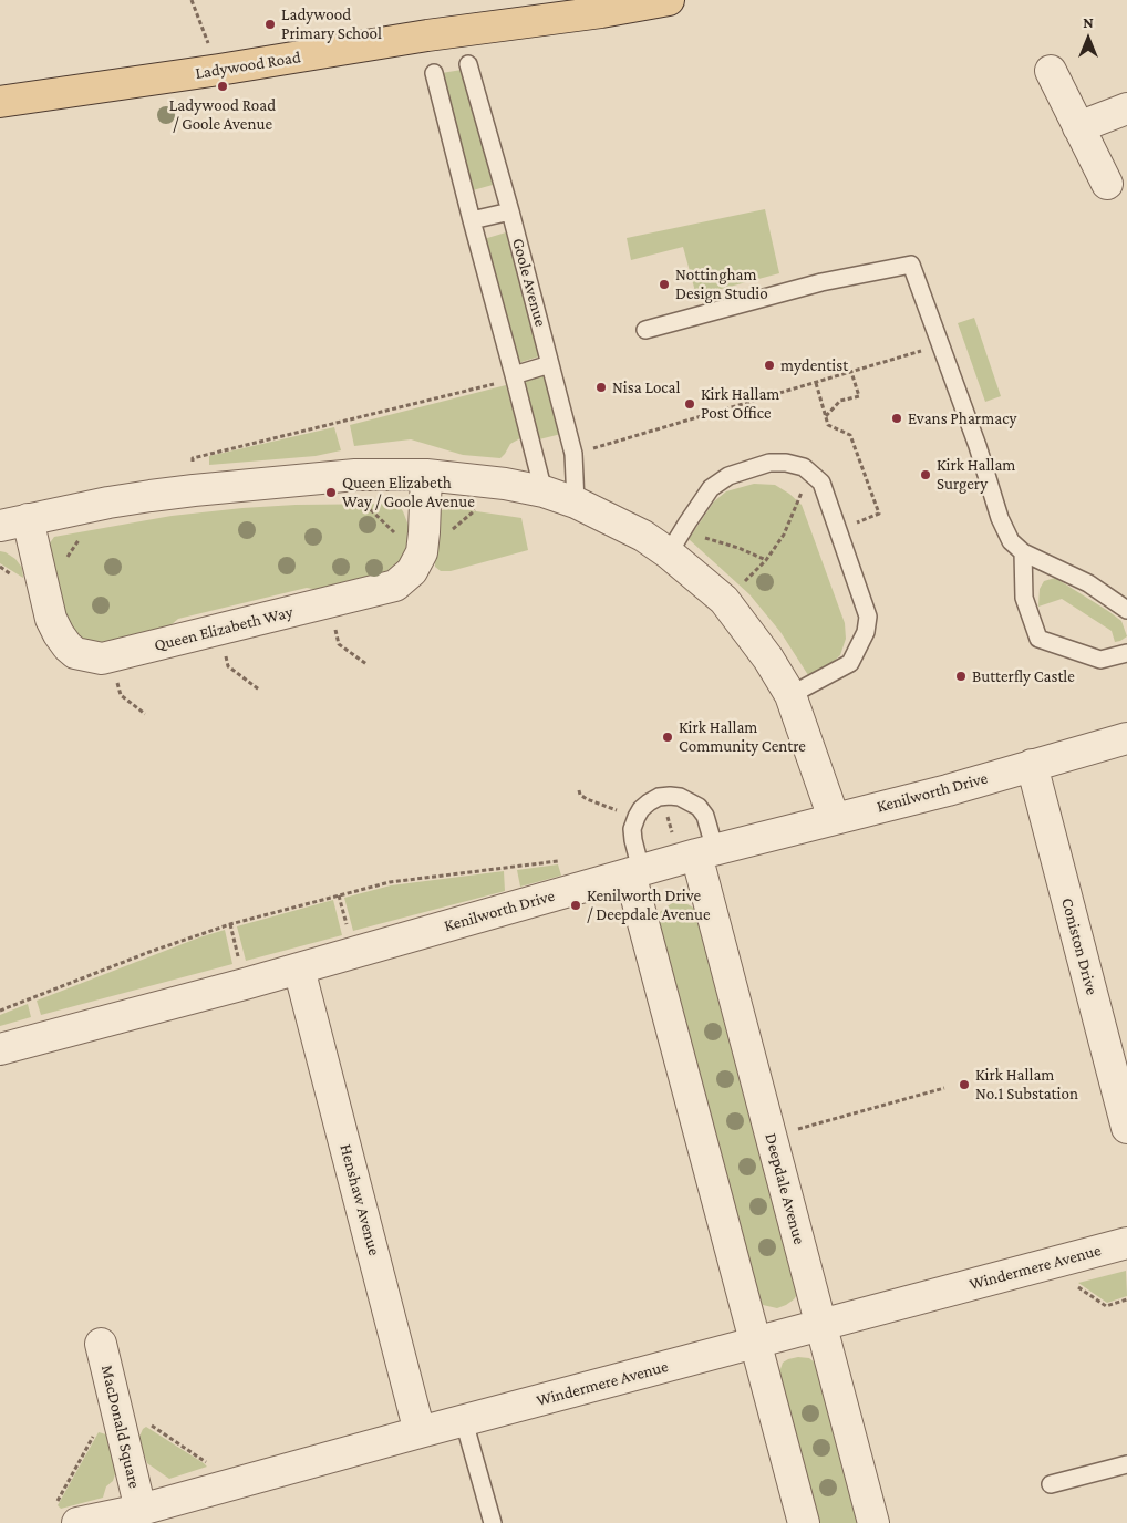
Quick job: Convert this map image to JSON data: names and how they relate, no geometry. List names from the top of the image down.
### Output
{
  "streets": {
    "main road": ["Ladywood Road"],
    "street": [
      "Queen Elizabeth Way",
      "Kenilworth Drive",
      "Coniston Drive",
      "Deepdale Avenue",
      "Henshaw Avenue",
      "Windermere Avenue",
      "MacDonald Square"
    ],
    "lane": ["Goole Avenue"]
  },
  "crossings": [
    ["Goole Avenue", "Queen Elizabeth Way"],
    ["Queen Elizabeth Way", "Kenilworth Drive"],
    ["Kenilworth Drive", "Coniston Drive"],
    ["Kenilworth Drive", "Deepdale Avenue"],
    ["Kenilworth Drive", "Henshaw Avenue"],
    ["Deepdale Avenue", "Windermere Avenue"],
    ["Henshaw Avenue", "Windermere Avenue"],
    ["Windermere Avenue", "MacDonald Square"]
  ],
  "places": [
    "Ladywood Primary School",
    "Ladywood Road / Goole Avenue",
    "Nottingham Design Studio",
    "mydentist",
    "Nisa Local",
    "Kirk Hallam Post Office",
    "Evans Pharmacy",
    "Kirk Hallam Surgery",
    "Queen Elizabeth Way / Goole Avenue",
    "Butterfly Castle",
    "Kirk Hallam Community Centre",
    "Kenilworth Drive / Deepdale Avenue",
    "Kirk Hallam No.1 Substation"
  ],
  "north": "top"
}
